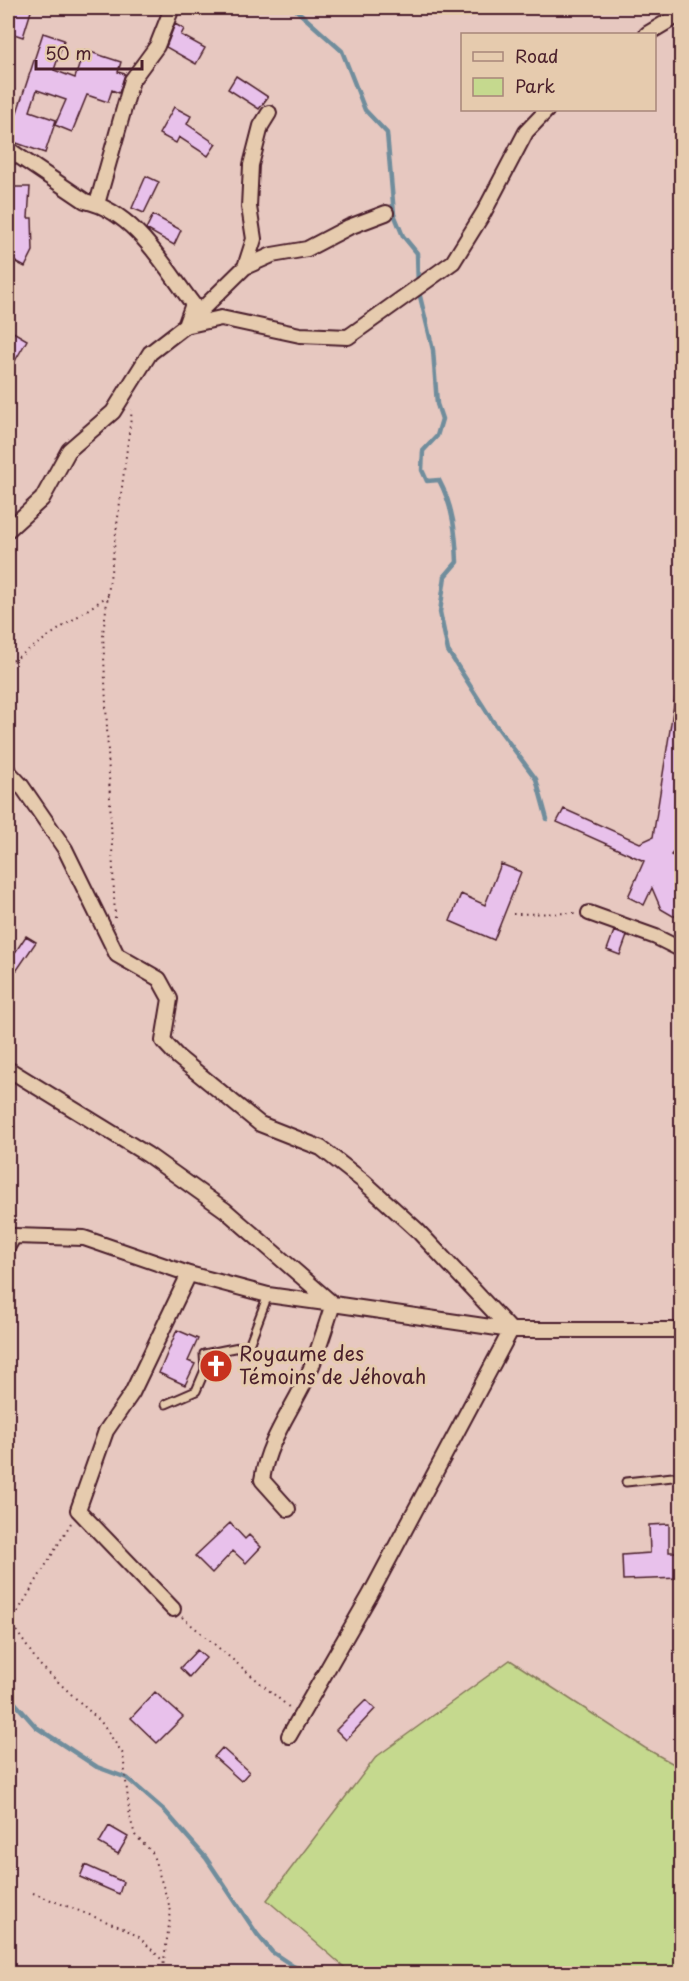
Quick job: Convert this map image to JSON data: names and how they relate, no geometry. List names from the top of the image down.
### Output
{
  "places": {
    "church": ["Royaume des Témoins de Jéhovah"]
  },
  "legend": ["Road", "Park"],
  "scale_bar": "50 m"
}
